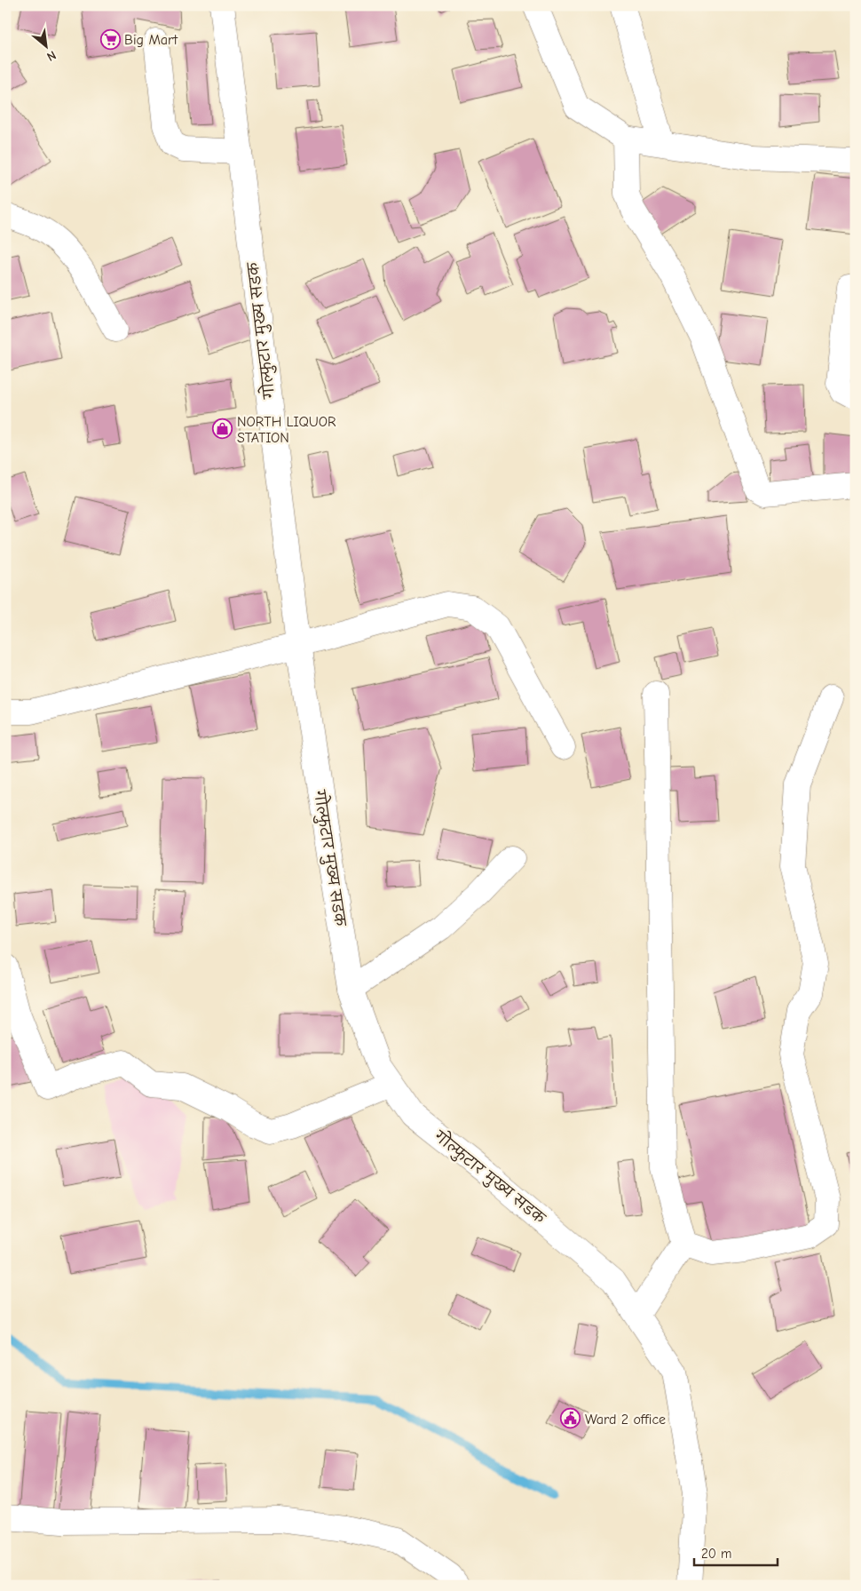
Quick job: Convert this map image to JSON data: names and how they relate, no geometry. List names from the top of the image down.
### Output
{
  "streets": {
    "street": ["गोल्फुटार मुख्य सडक"]
  },
  "places": {
    "supermarket": ["Big Mart"],
    "shop": ["NORTH LIQUOR STATION"],
    "public building": ["Ward 2 office"]
  },
  "scale_bar": "20 m",
  "north": "bottom right"
}
